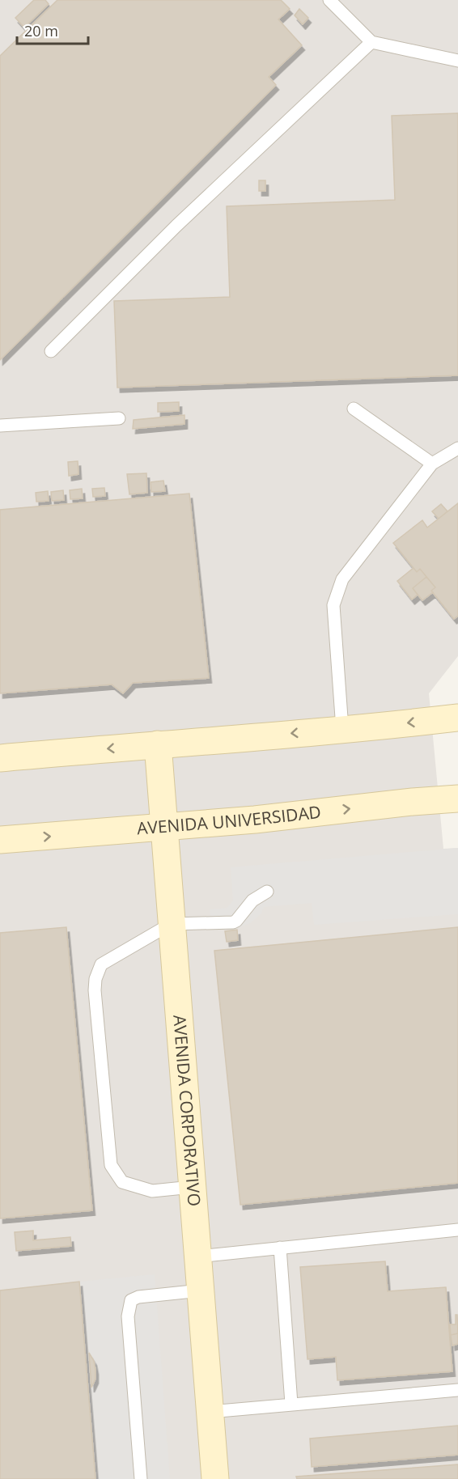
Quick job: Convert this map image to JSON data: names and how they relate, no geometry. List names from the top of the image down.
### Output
{
  "streets": {
    "street": ["AVENIDA UNIVERSIDAD", "AVENIDA CORPORATIVO"]
  },
  "crossings": [
    ["AVENIDA UNIVERSIDAD", "AVENIDA CORPORATIVO"]
  ],
  "scale_bar": "20 m"
}
